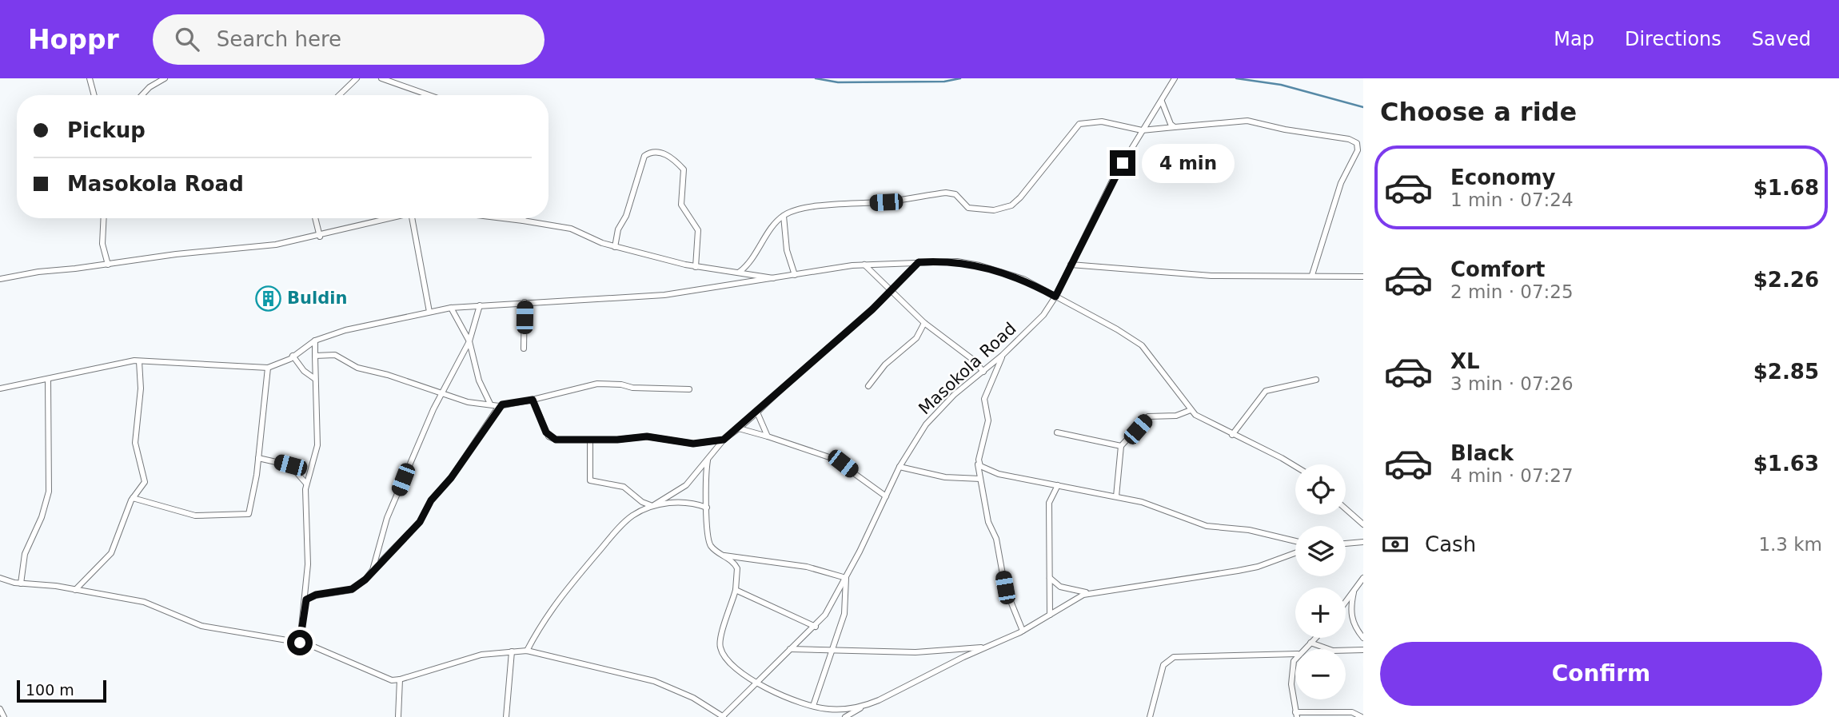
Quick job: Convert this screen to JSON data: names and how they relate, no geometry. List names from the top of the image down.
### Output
{
  "streets": {
    "street": ["Masokola Road"]
  },
  "places": {
    "building": ["Buldin"]
  },
  "scale_bar": "100 m",
  "page": {
    "header": "Hoppr",
    "search": "Search here",
    "nav": ["Map", "Directions", "Saved"],
    "heading": "Choose a ride",
    "banner": ["Pickup", "Masokola Road"],
    "bubble": "4 min",
    "list": [
      {
        "name": "Economy",
        "note": "1 min · 07:24",
        "value": "$1.68"
      },
      {
        "name": "Comfort",
        "note": "2 min · 07:25",
        "value": "$2.26"
      },
      {
        "name": "XL",
        "note": "3 min · 07:26",
        "value": "$2.85"
      },
      {
        "name": "Black",
        "note": "4 min · 07:27",
        "value": "$1.63"
      }
    ],
    "map_buttons": ["+", "−"],
    "pay": ["Cash", "1.3 km"],
    "buttons": "Confirm",
    "scale": "100 m"
  }
}
